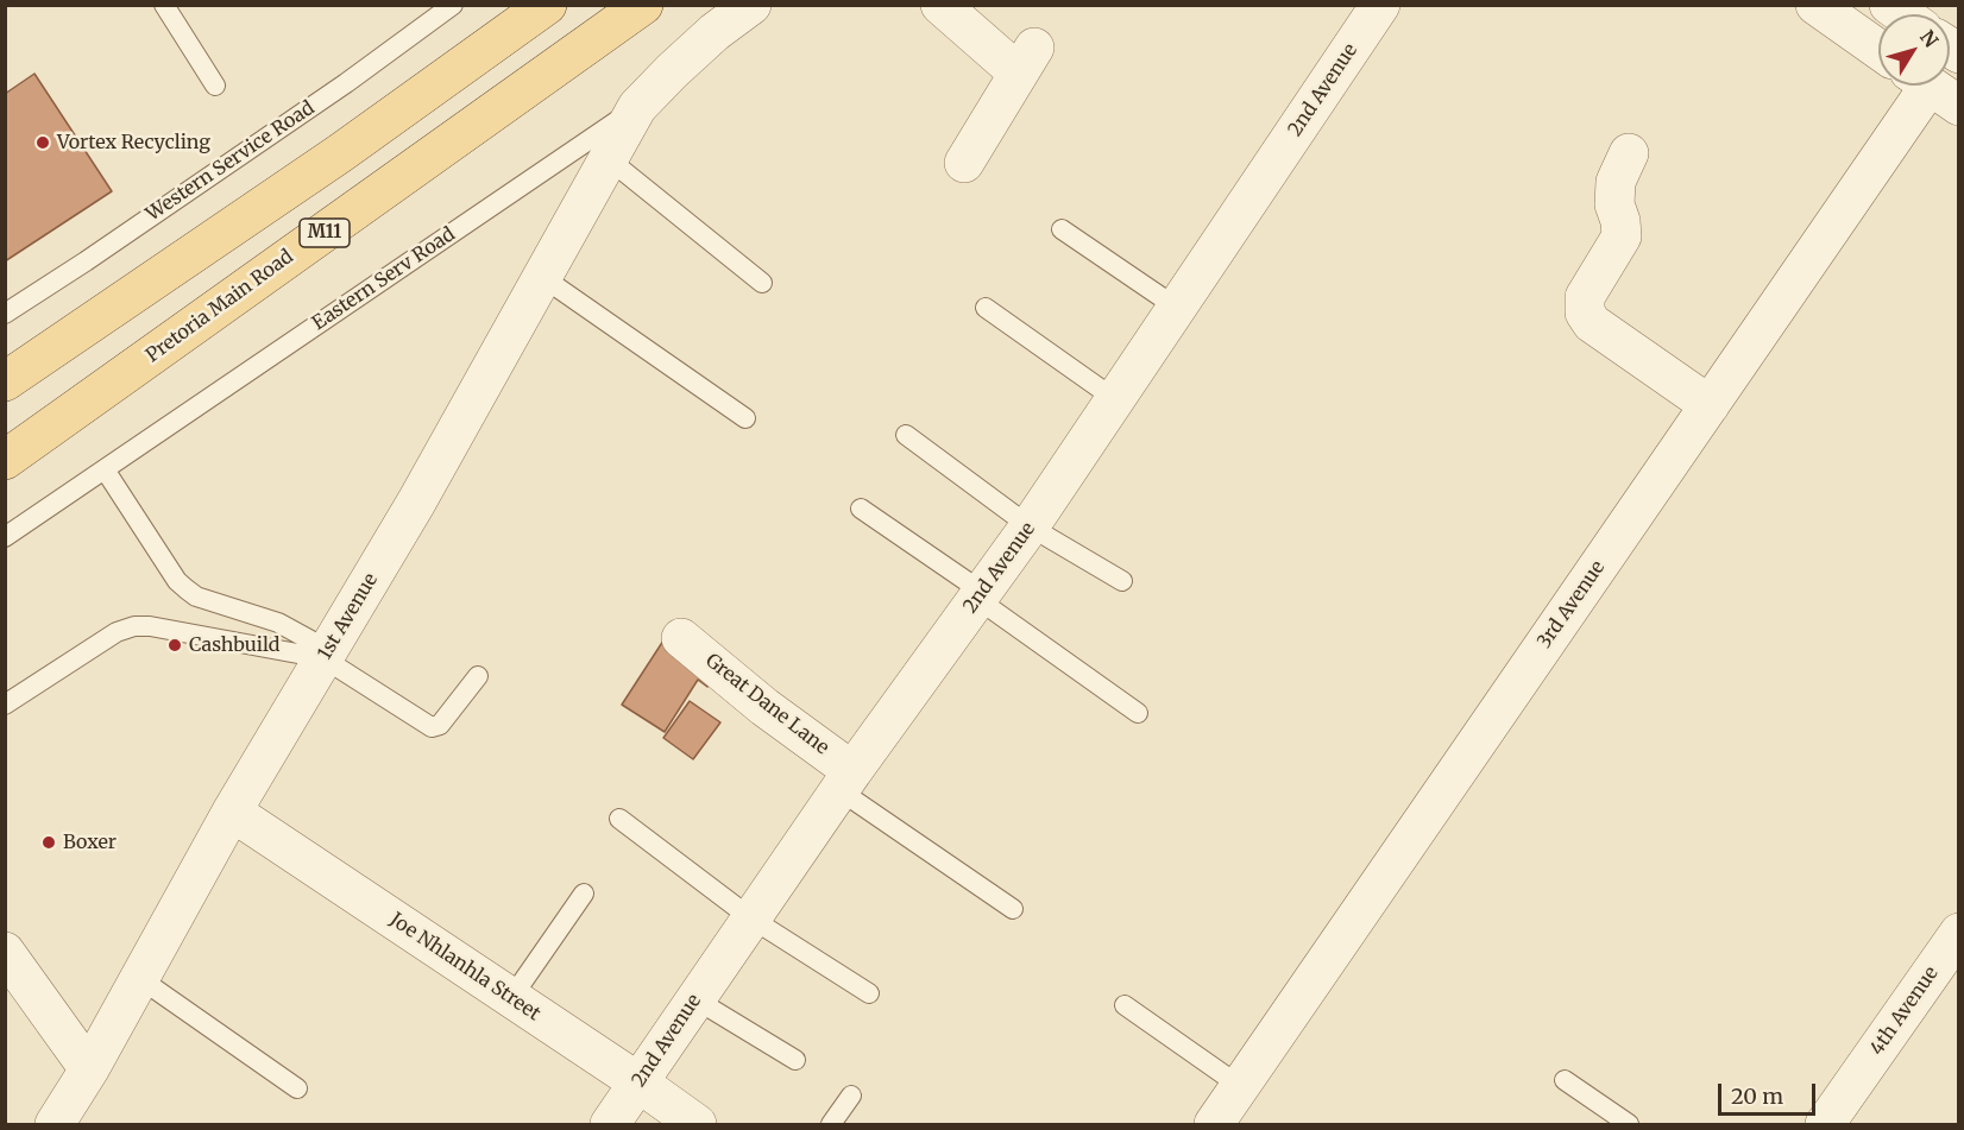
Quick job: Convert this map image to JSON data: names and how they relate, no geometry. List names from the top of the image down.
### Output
{
  "streets": {
    "main road": ["M11", "Pretoria Main Road"],
    "street": [
      "2nd Avenue",
      "Eastern Serv Road",
      "3rd Avenue",
      "1st Avenue",
      "Great Dane Lane",
      "Joe Nhlanhla Street",
      "4th Avenue"
    ],
    "lane": ["Western Service Road"]
  },
  "crossings": [
    ["2nd Avenue", "Great Dane Lane"],
    ["2nd Avenue", "Joe Nhlanhla Street"],
    ["Eastern Serv Road", "1st Avenue"],
    ["1st Avenue", "Joe Nhlanhla Street"]
  ],
  "places": ["Vortex Recycling", "Cashbuild", "Boxer"],
  "scale_bar": "20 m",
  "north": "top right"
}
